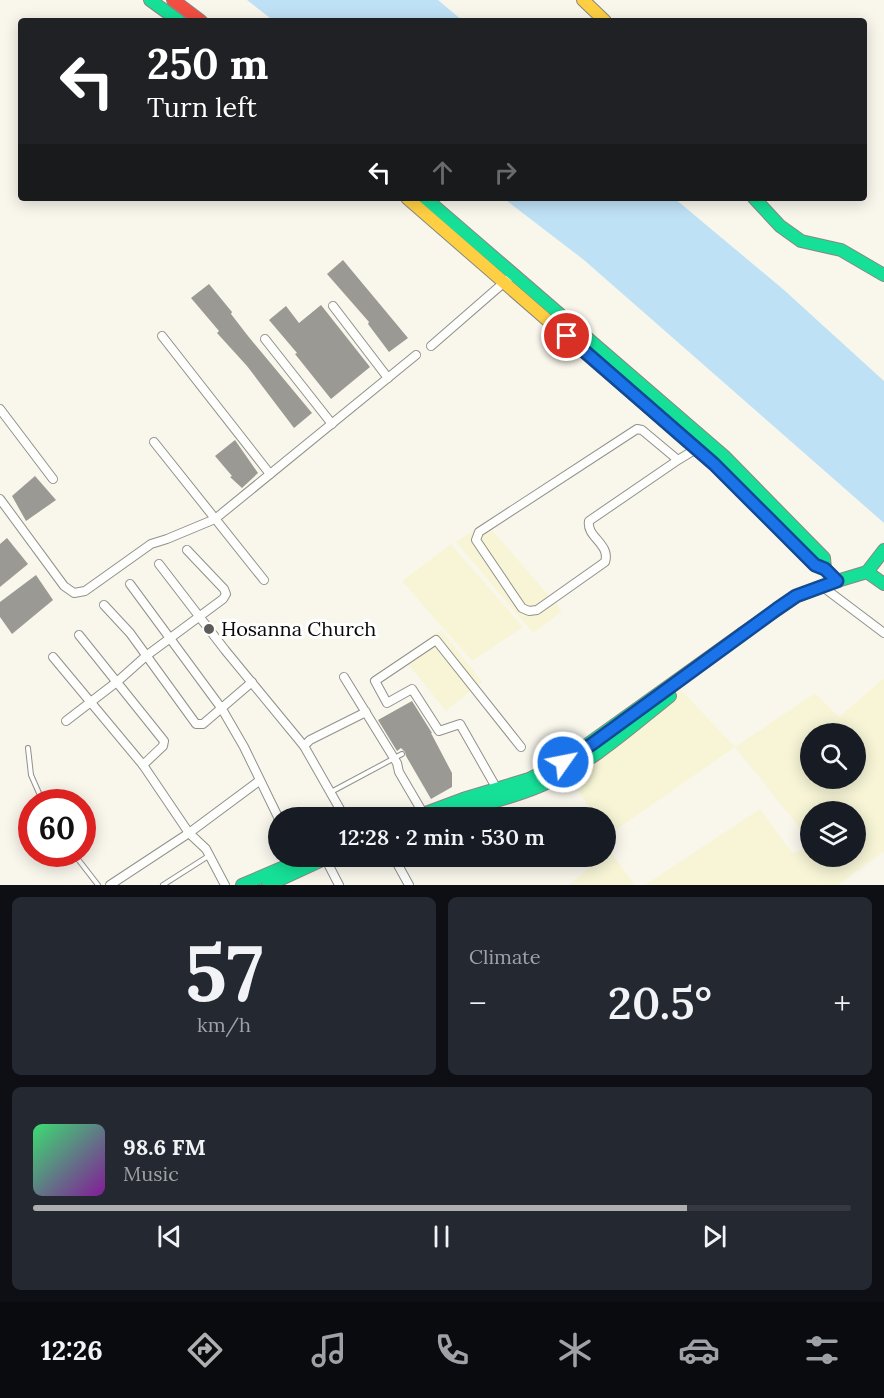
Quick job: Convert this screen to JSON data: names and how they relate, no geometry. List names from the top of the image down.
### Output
{
  "places": ["Hosanna Church"],
  "page": {
    "turn": ["250 m", "Turn left"],
    "limit": "60",
    "trip": "12:28 · 2 min · 530 m",
    "tile": [
      ["57", "km/h"],
      "Climate"
    ],
    "heat": ["−", "20.5°", "+"],
    "song": ["98.6 FM", "Music"],
    "tabs": "12:26"
  }
}
